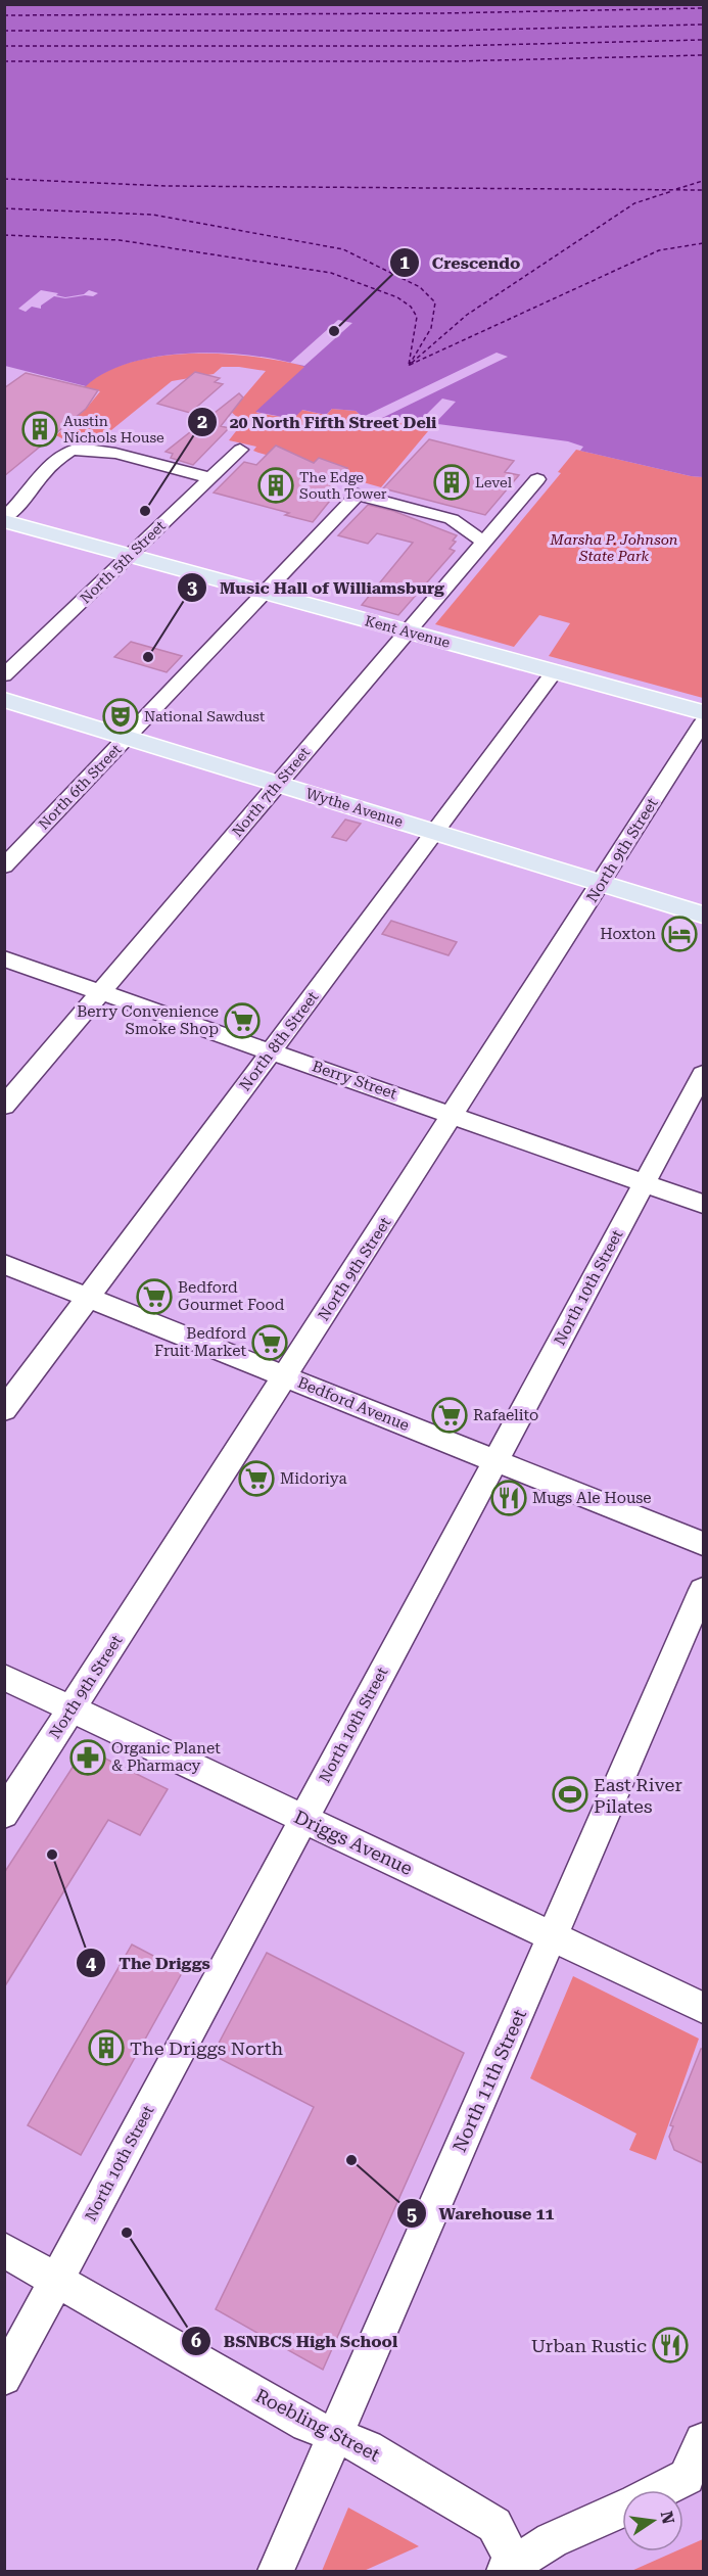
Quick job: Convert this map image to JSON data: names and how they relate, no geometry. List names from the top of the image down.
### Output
{
  "streets": {
    "main road": ["Kent Avenue", "Wythe Avenue"],
    "street": [
      "North 5th Street",
      "North 6th Street",
      "North 7th Street",
      "North 9th Street",
      "North 8th Street",
      "Berry Street",
      "North 10th Street",
      "Bedford Avenue",
      "Driggs Avenue",
      "North 11th Street",
      "Roebling Street"
    ]
  },
  "crossings": [
    ["North 5th Street", "Kent Avenue"],
    ["Kent Avenue", "North 6th Street"],
    ["Kent Avenue", "North 7th Street"],
    ["Kent Avenue", "North 8th Street"],
    ["North 6th Street", "North 7th Street"],
    ["North 6th Street", "Wythe Avenue"],
    ["North 7th Street", "Wythe Avenue"],
    ["North 7th Street", "Berry Street"],
    ["Wythe Avenue", "North 9th Street"],
    ["Wythe Avenue", "North 8th Street"],
    ["North 9th Street", "Berry Street"],
    ["North 9th Street", "Bedford Avenue"],
    ["North 9th Street", "Driggs Avenue"],
    ["North 8th Street", "Berry Street"],
    ["North 8th Street", "Bedford Avenue"],
    ["Berry Street", "North 10th Street"],
    ["North 10th Street", "Bedford Avenue"],
    ["North 10th Street", "Driggs Avenue"],
    ["North 10th Street", "Roebling Street"],
    ["Driggs Avenue", "North 11th Street"],
    ["North 11th Street", "Roebling Street"]
  ],
  "parks": ["Marsha P. Johnson State Park"],
  "places": {
    "other": [
      "Crescendo",
      "20 North Fifth Street Deli",
      "Music Hall of Williamsburg",
      "The Driggs",
      "Warehouse 11",
      "BSNBCS High School"
    ],
    "building": [
      "Austin Nichols House",
      "Level",
      "The Edge South Tower",
      "The Driggs North"
    ],
    "theatre": ["National Sawdust"],
    "hotel": ["Hoxton"],
    "supermarket": [
      "Berry Convenience Smoke Shop",
      "Bedford Gourmet Food",
      "Bedford Fruit Market",
      "Rafaelito",
      "Midoriya"
    ],
    "restaurant": ["Mugs Ale House", "Urban Rustic"],
    "pharmacy": ["Organic Planet & Pharmacy"],
    "sports": ["East River Pilates"]
  },
  "north": "right"
}
